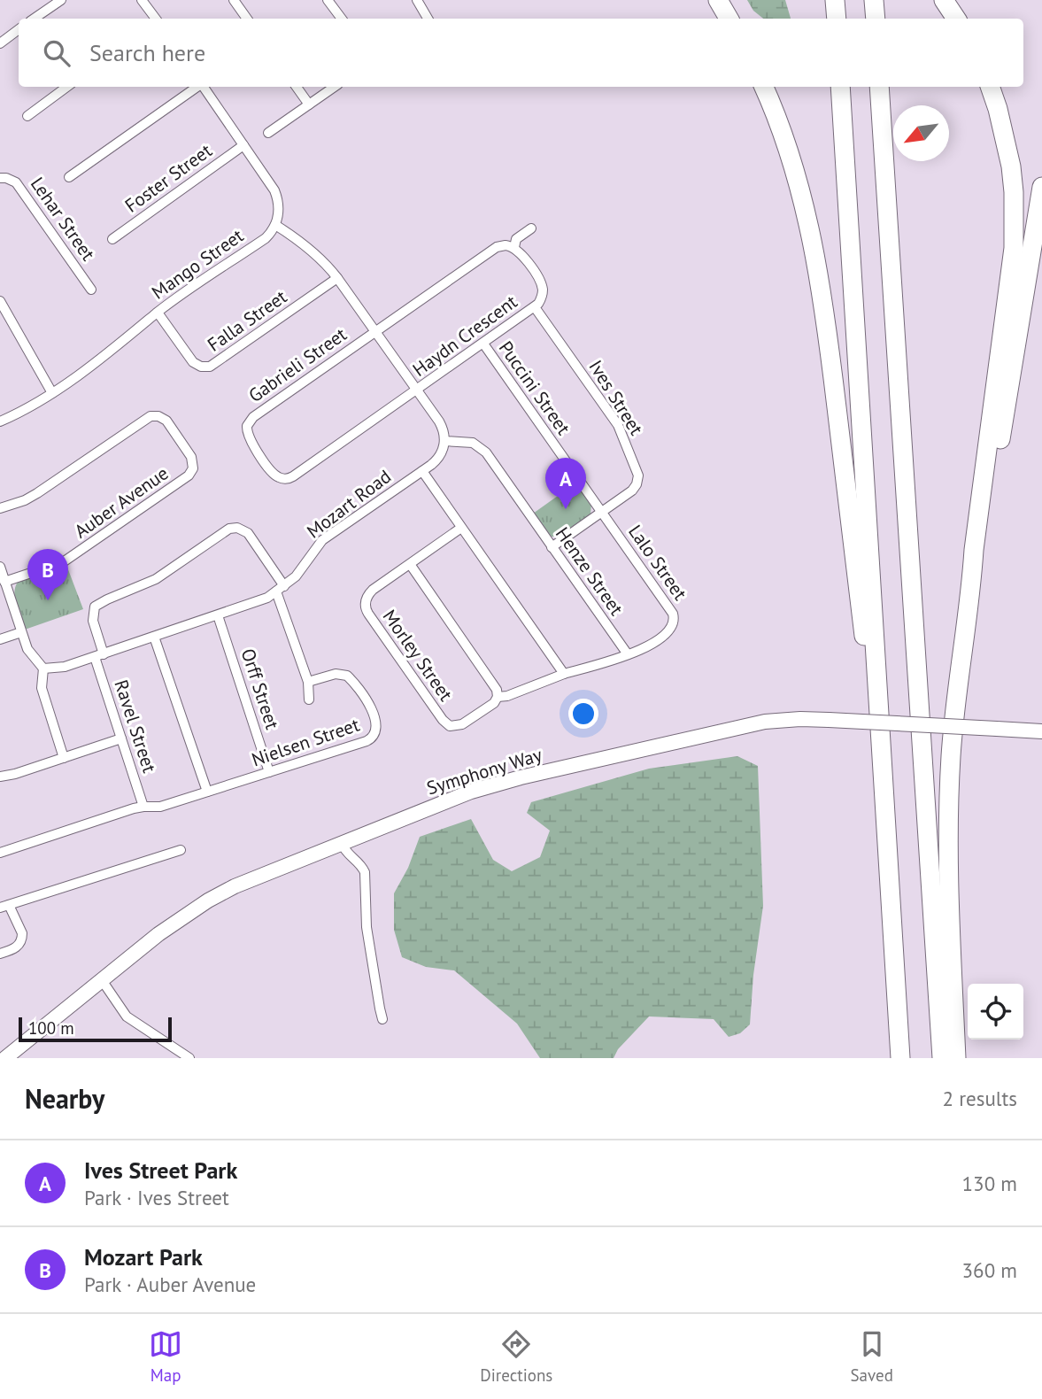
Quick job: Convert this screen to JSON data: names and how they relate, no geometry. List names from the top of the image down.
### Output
{
  "streets": {
    "main road": ["Symphony Way"],
    "street": [
      "Foster Street",
      "Lehar Street",
      "Mango Street",
      "Falla Street",
      "Haydn Crescent",
      "Gabrieli Street",
      "Puccini Street",
      "Ives Street",
      "Auber Avenue",
      "Mozart Road",
      "Lalo Street",
      "Henze Street",
      "Morley Street",
      "Orff Street",
      "Ravel Street",
      "Nielsen Street"
    ]
  },
  "crossings": [
    ["Mango Street", "Falla Street"],
    ["Haydn Crescent", "Gabrieli Street"],
    ["Haydn Crescent", "Puccini Street"],
    ["Haydn Crescent", "Ives Street"],
    ["Puccini Street", "Ives Street"],
    ["Puccini Street", "Lalo Street"],
    ["Ives Street", "Lalo Street"],
    ["Ives Street", "Henze Street"],
    ["Mozart Road", "Henze Street"],
    ["Mozart Road", "Orff Street"],
    ["Mozart Road", "Ravel Street"],
    ["Lalo Street", "Henze Street"],
    ["Lalo Street", "Morley Street"],
    ["Orff Street", "Nielsen Street"]
  ],
  "scale_bar": "100 m",
  "north": "bottom left",
  "page": {
    "search": "Search here",
    "pins": ["A", "B"],
    "scale": "100 m",
    "heading": ["Nearby", "2 results"],
    "list": [
      {
        "mark": "A",
        "name": "Ives Street Park",
        "note": "Park · Ives Street",
        "value": "130 m"
      },
      {
        "mark": "B",
        "name": "Mozart Park",
        "note": "Park · Auber Avenue",
        "value": "360 m"
      }
    ],
    "nav": ["Map", "Directions", "Saved"]
  }
}
